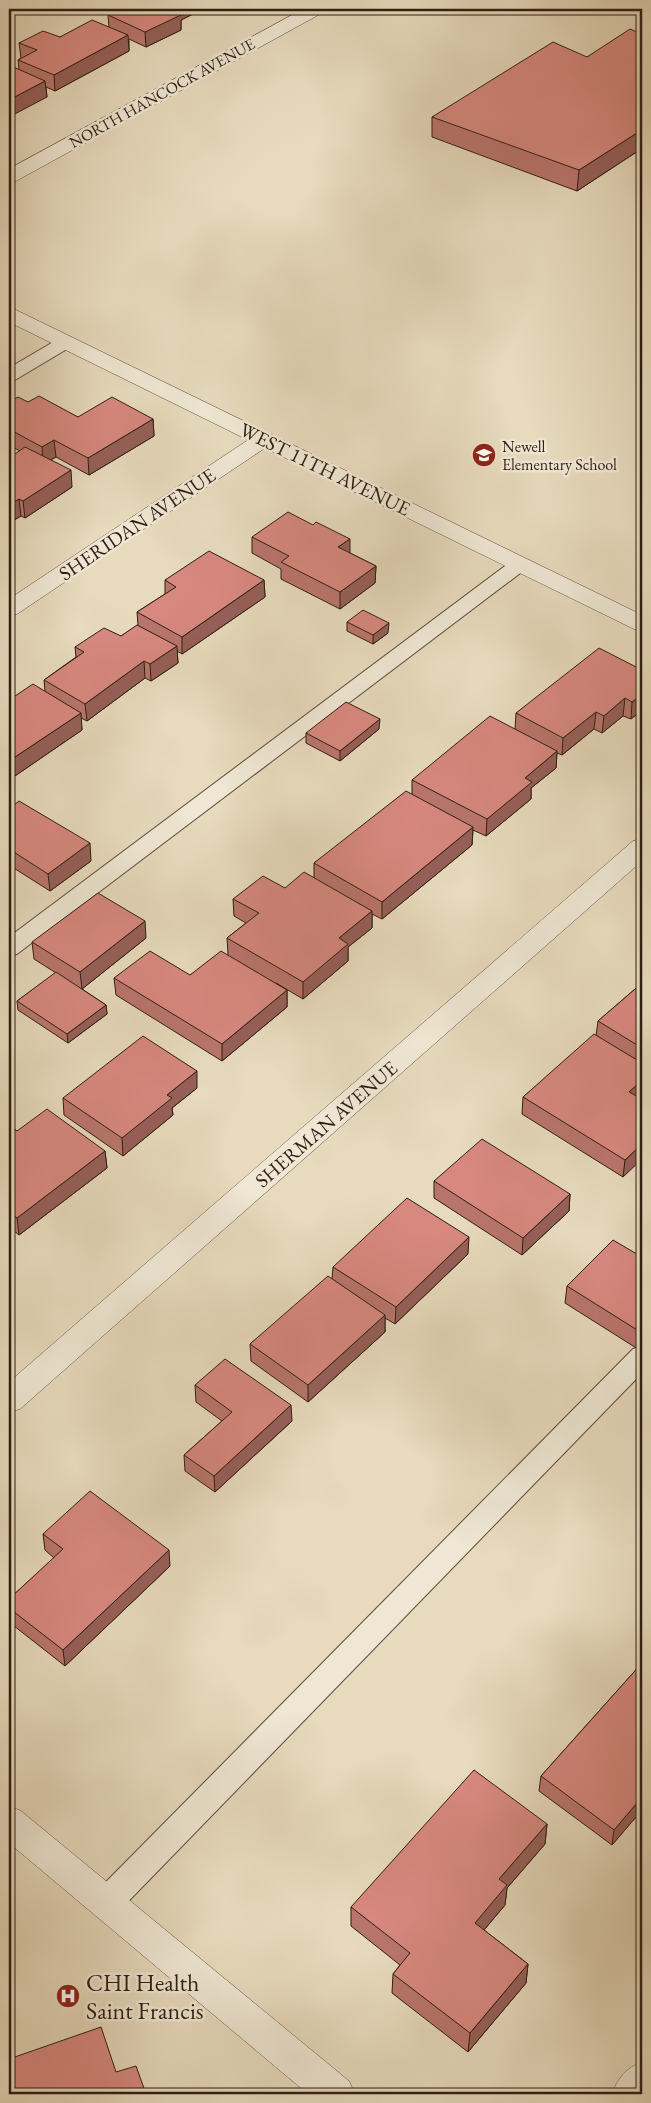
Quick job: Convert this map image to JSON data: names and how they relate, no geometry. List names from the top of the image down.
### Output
{
  "streets": {
    "street": [
      "NORTH HANCOCK AVENUE",
      "WEST 11TH AVENUE",
      "SHERIDAN AVENUE",
      "SHERMAN AVENUE"
    ]
  },
  "crossings": [
    ["WEST 11TH AVENUE", "SHERIDAN AVENUE"]
  ],
  "places": {
    "school or university": ["Newell Elementary School"],
    "hospital": ["CHI Health Saint Francis"]
  }
}
